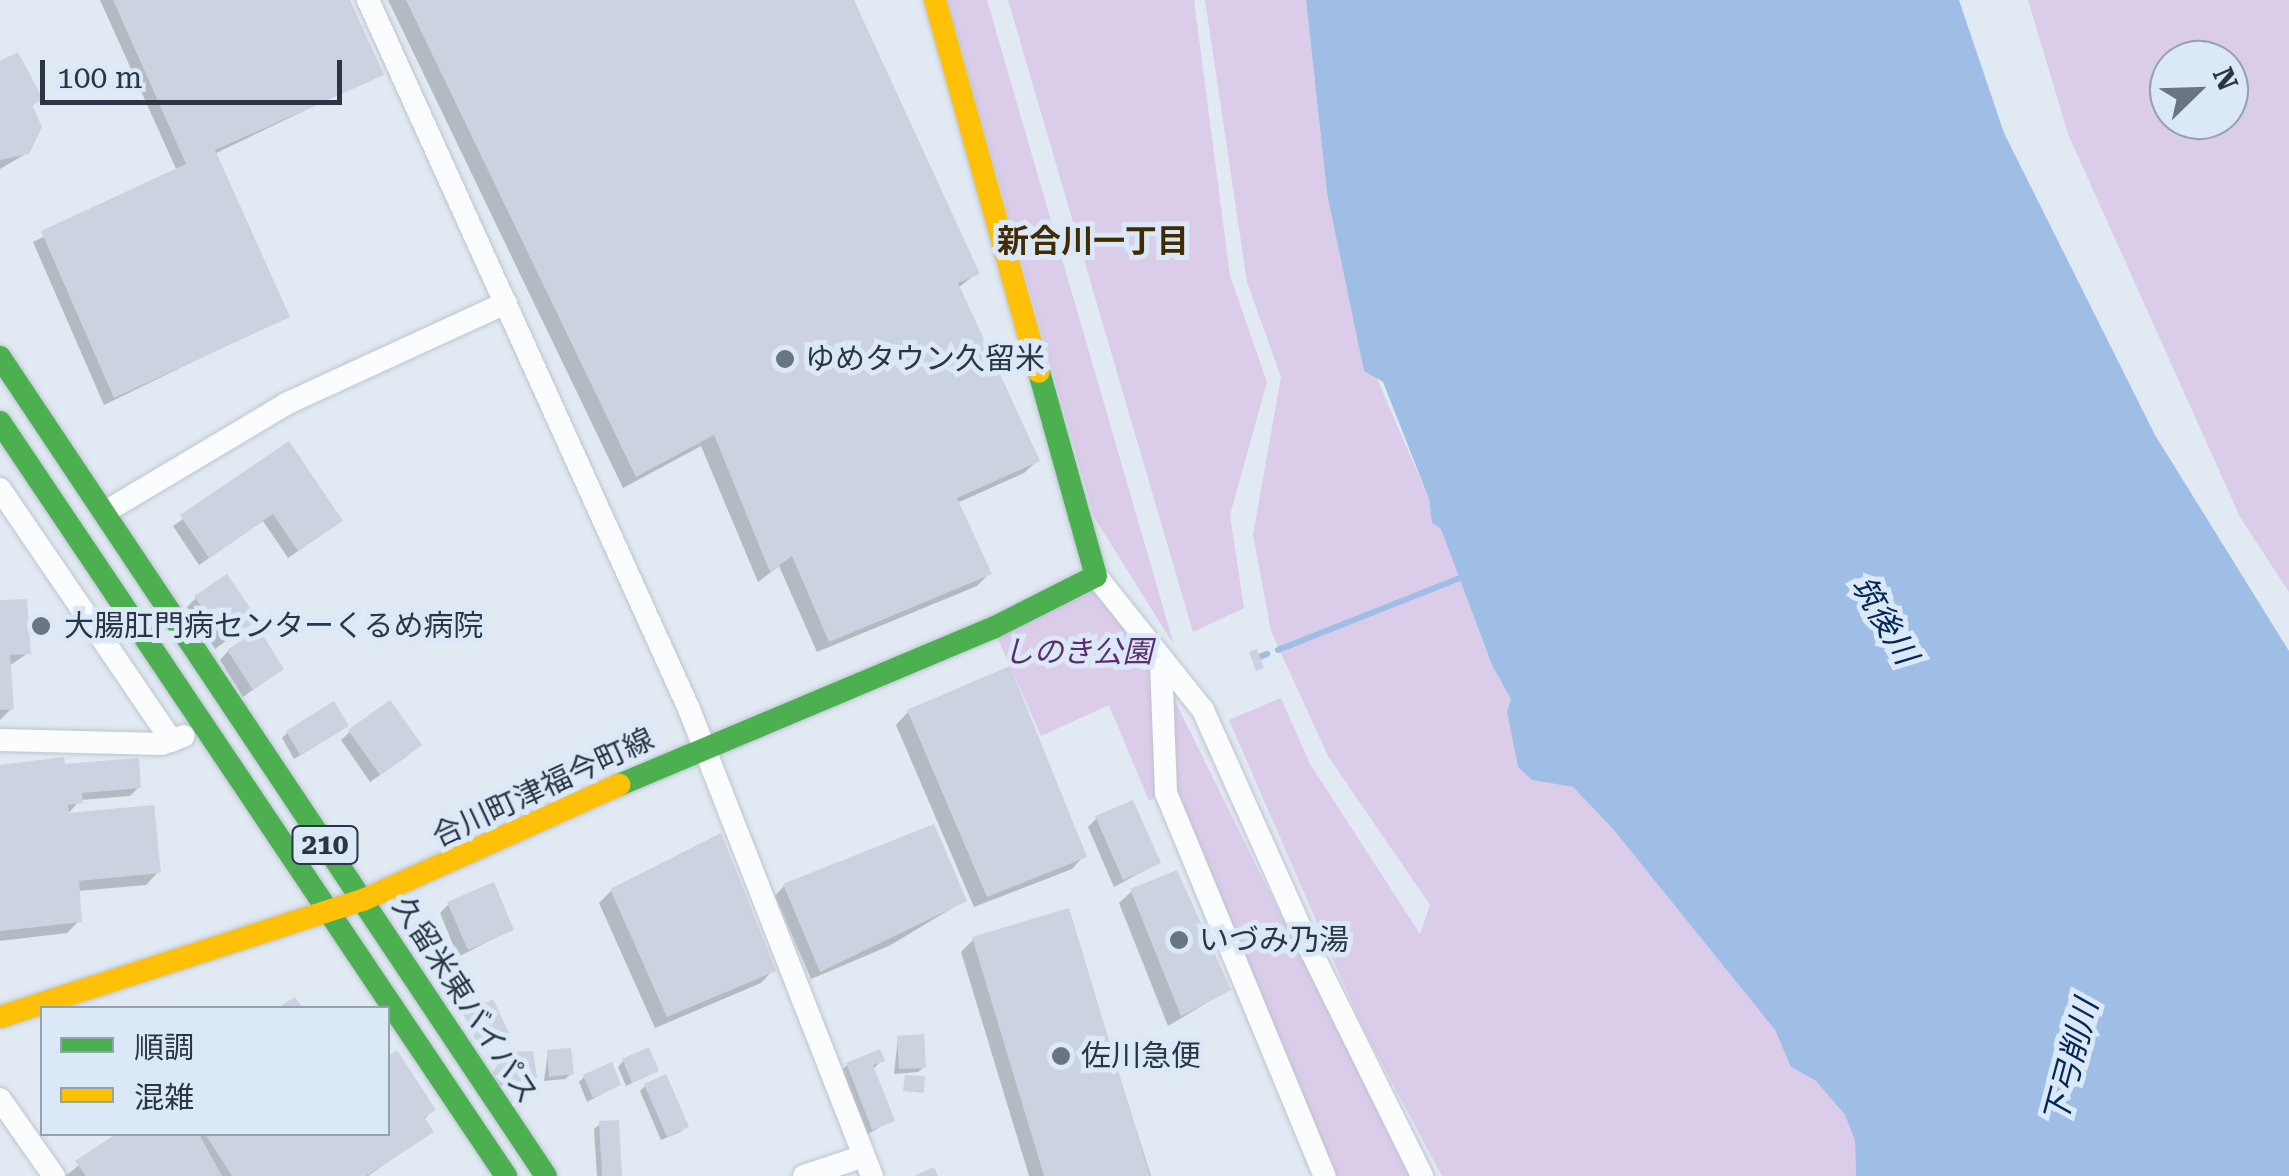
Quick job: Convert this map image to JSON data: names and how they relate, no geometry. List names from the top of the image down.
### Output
{
  "streets": {
    "main road": ["合川町津福今町線", "210", "久留米東バイパス"]
  },
  "crossings": [
    ["合川町津福今町線", "久留米東バイパス"]
  ],
  "districts": ["新合川一丁目"],
  "water": ["筑後川", "下弓削川"],
  "parks": ["しのき公園"],
  "places": [
    "ゆめタウン久留米",
    "大腸肛門病センターくるめ病院",
    "いづみ乃湯",
    "佐川急便"
  ],
  "legend": ["順調", "混雑"],
  "scale_bar": "100 m",
  "north": "top right"
}
